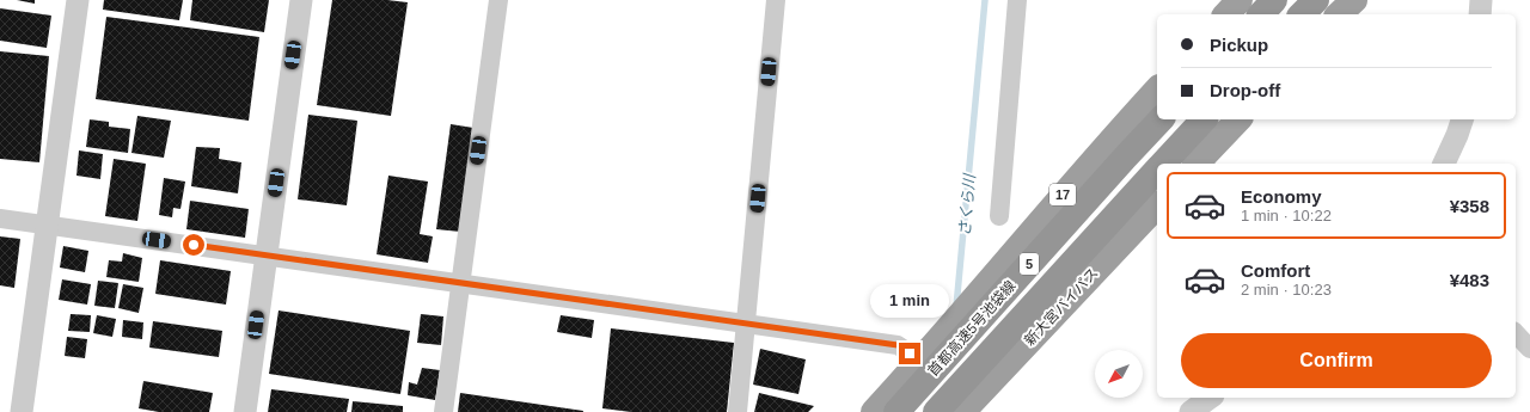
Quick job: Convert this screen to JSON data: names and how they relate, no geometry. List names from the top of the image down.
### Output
{
  "streets": {
    "highway": [
      "17",
      "5",
      "新大宮バイパス",
      "首都高速5号池袋線"
    ]
  },
  "water": ["さくら川"],
  "north": "bottom left",
  "page": {
    "banner": ["Pickup", "Drop-off"],
    "list": [
      {
        "name": "Economy",
        "note": "1 min · 10:22",
        "value": "¥358"
      },
      {
        "name": "Comfort",
        "note": "2 min · 10:23",
        "value": "¥483"
      }
    ],
    "bubble": "1 min",
    "buttons": "Confirm"
  }
}
